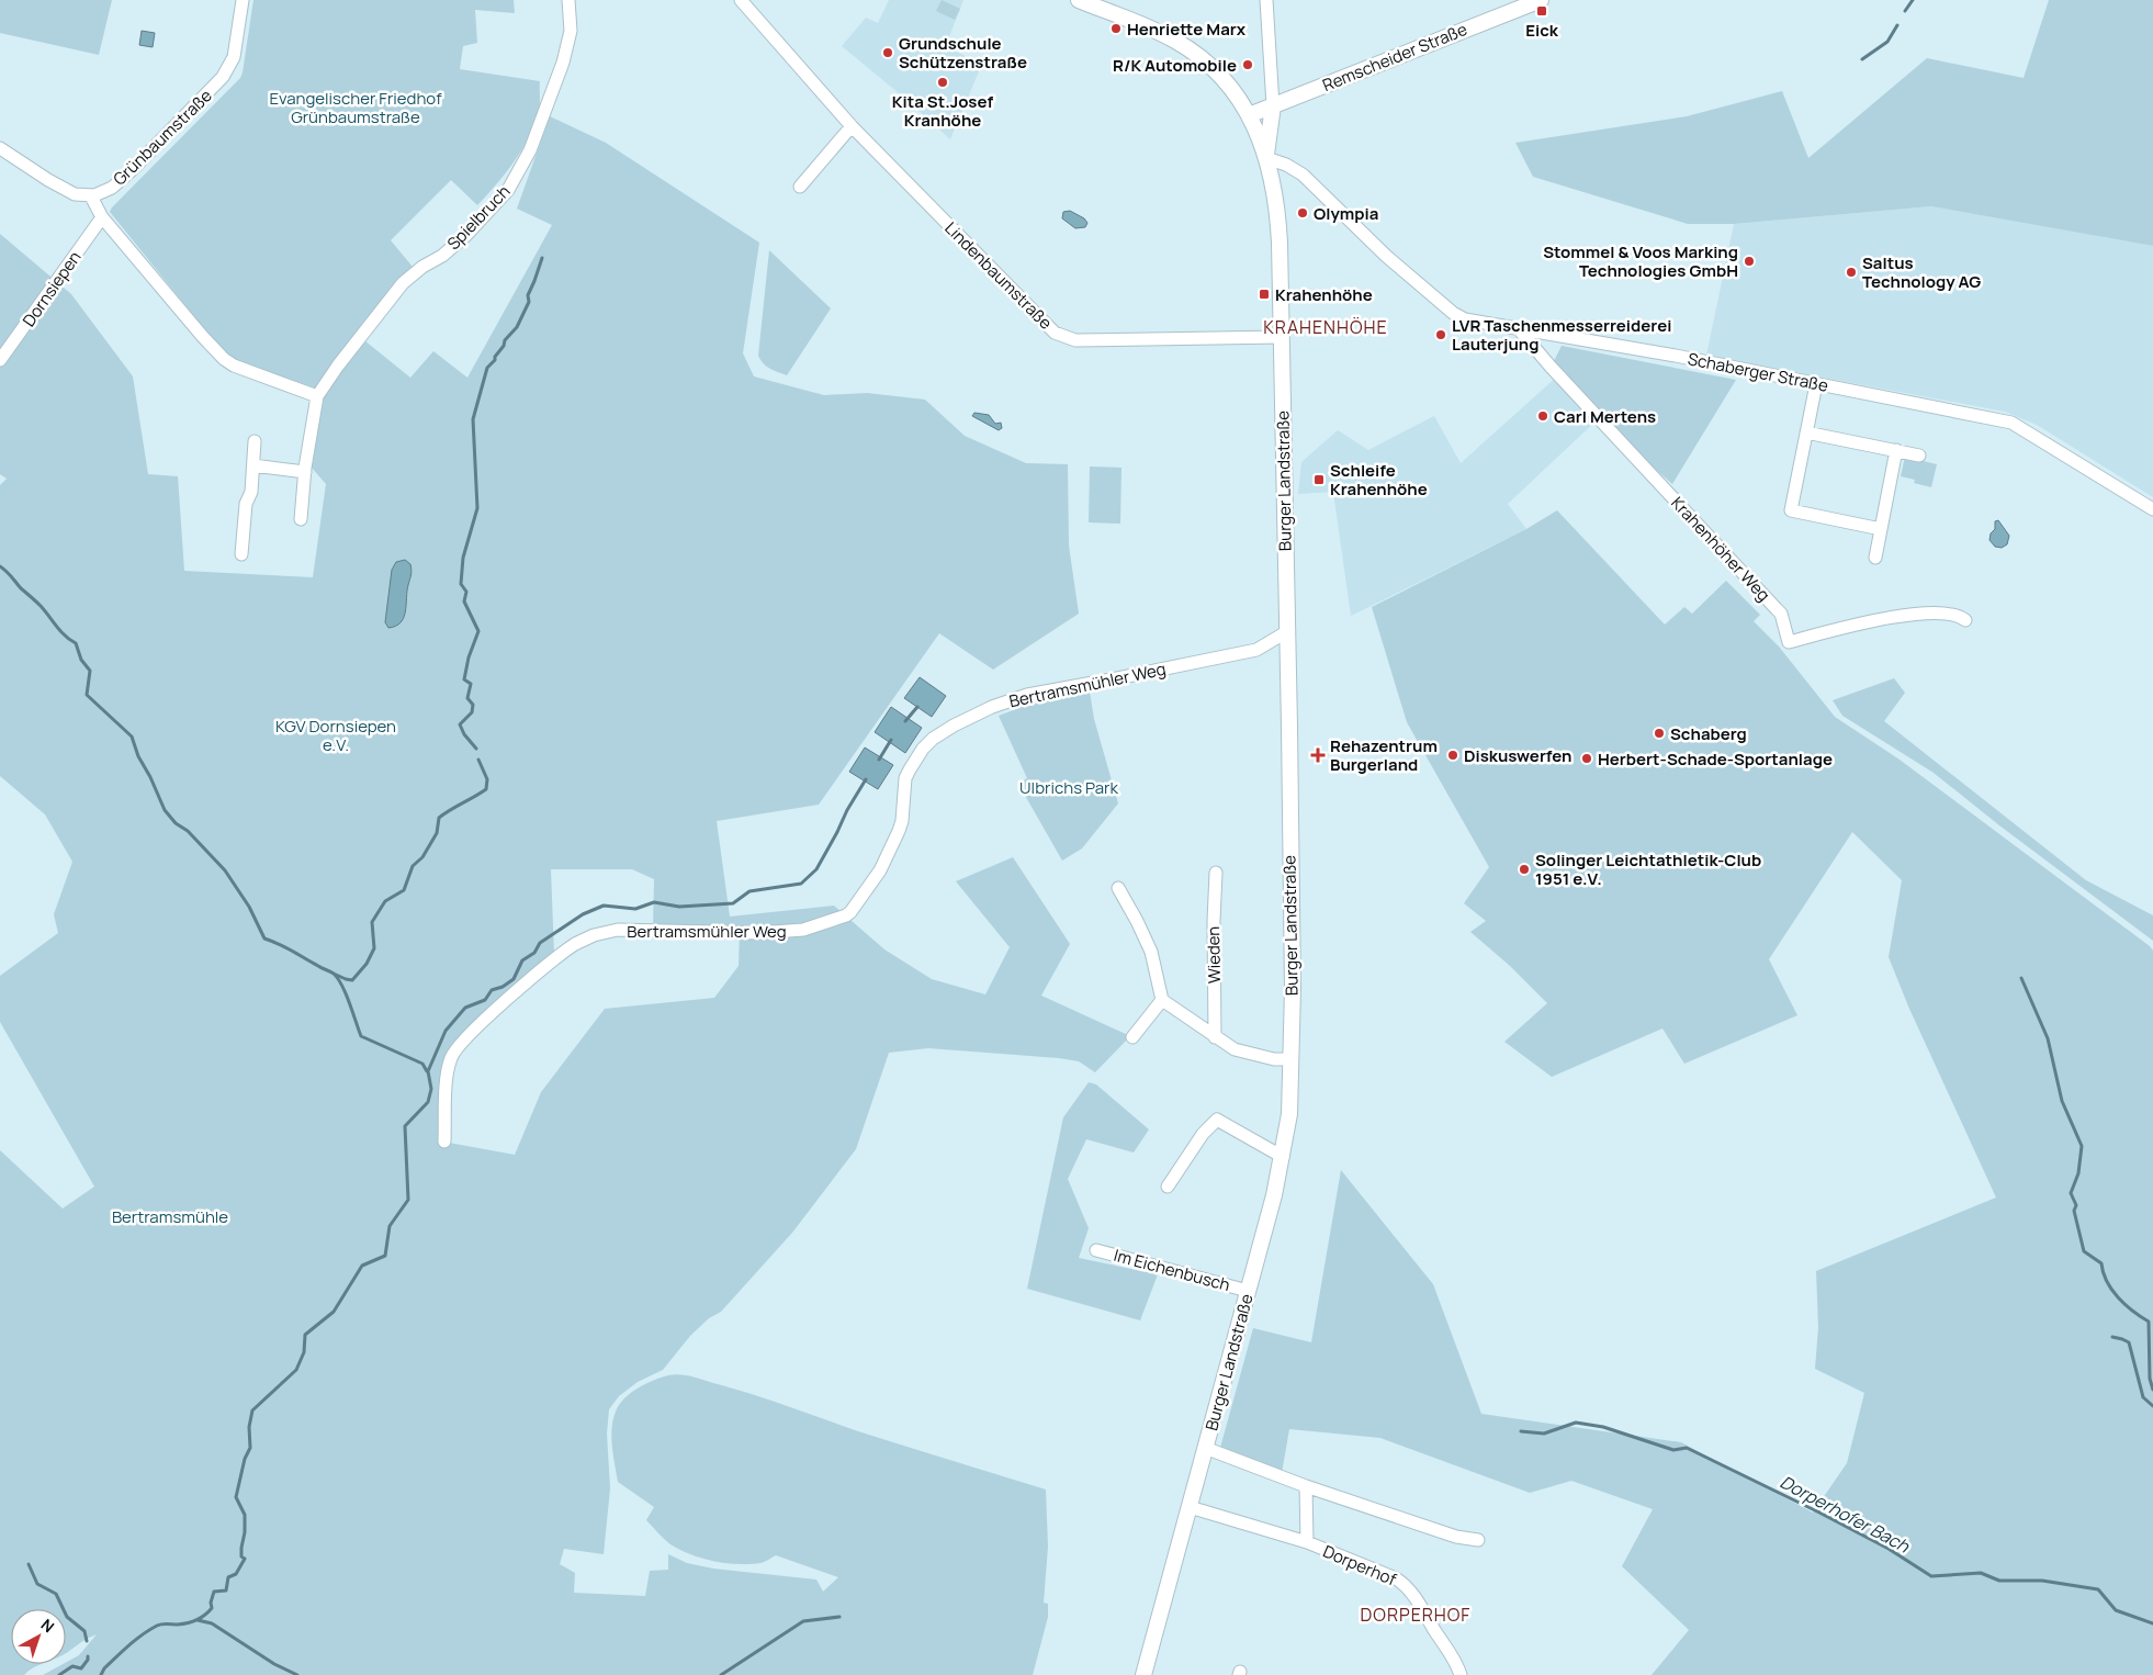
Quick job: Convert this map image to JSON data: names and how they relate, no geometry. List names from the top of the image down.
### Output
{
  "streets": {
    "main road": ["Remscheider Straße", "Burger Landstraße"],
    "street": [
      "Grünbaumstraße",
      "Spielbruch",
      "Lindenbaumstraße",
      "Dornsiepen",
      "Schaberger Straße",
      "Krahenhöher Weg",
      "Bertramsmühler Weg",
      "Wieden",
      "Im Eichenbusch",
      "Dorperhof"
    ]
  },
  "crossings": [
    ["Remscheider Straße", "Burger Landstraße"],
    ["Lindenbaumstraße", "Burger Landstraße"],
    ["Schaberger Straße", "Burger Landstraße"],
    ["Schaberger Straße", "Krahenhöher Weg"],
    ["Burger Landstraße", "Bertramsmühler Weg"],
    ["Burger Landstraße", "Im Eichenbusch"],
    ["Burger Landstraße", "Dorperhof"]
  ],
  "districts": ["KRAHENHÖHE", "DORPERHOF"],
  "water": ["Dorperhofer Bach"],
  "parks": [
    "Evangelischer Friedhof Grünbaumstraße",
    "KGV Dornsiepen e.V.",
    "Ulbrichs Park",
    "Bertramsmühle"
  ],
  "places": {
    "transit": ["Eick", "Krahenhöhe", "Schleife Krahenhöhe"],
    "other": [
      "Henriette Marx",
      "Grundschule Schützenstraße",
      "R/K Automobile",
      "Kita St.Josef Kranhöhe",
      "Olympia",
      "Stommel & Voos Marking Technologies GmbH",
      "Saltus Technology AG",
      "LVR Taschenmesserreiderei Lauterjung",
      "Carl Mertens",
      "Schaberg",
      "Diskuswerfen",
      "Herbert-Schade-Sportanlage",
      "Solinger Leichtathletik-Club 1951 e.V."
    ],
    "health": ["Rehazentrum Burgerland"]
  },
  "north": "top right"
}
